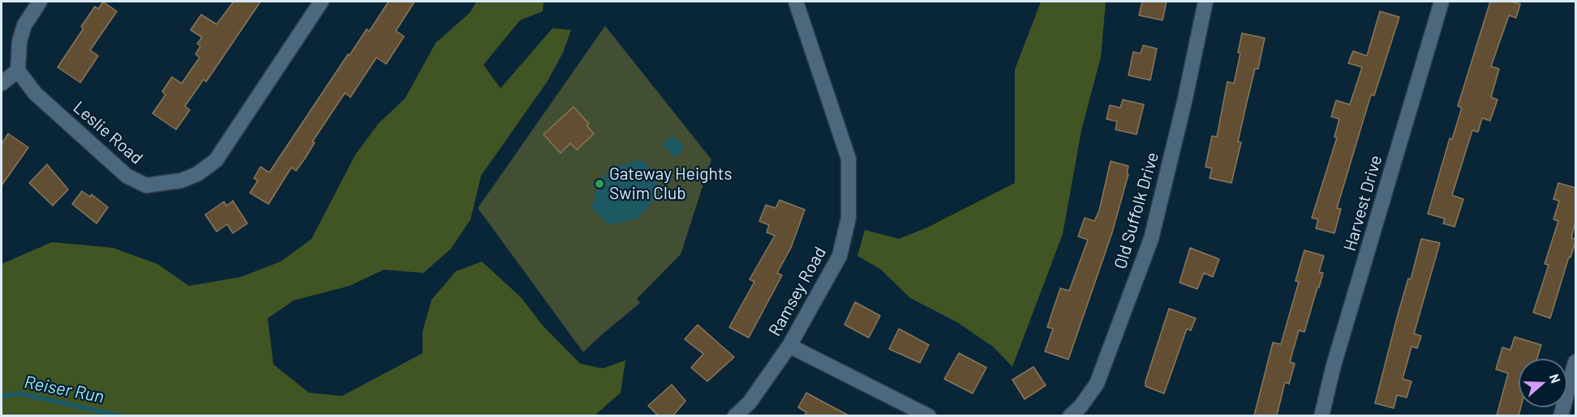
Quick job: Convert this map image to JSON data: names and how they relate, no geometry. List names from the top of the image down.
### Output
{
  "streets": {
    "street": [
      "Leslie Road",
      "Harvest Drive",
      "Old Suffolk Drive",
      "Ramsey Road"
    ]
  },
  "water": ["Reiser Run"],
  "places": ["Gateway Heights Swim Club"],
  "north": "right"
}
